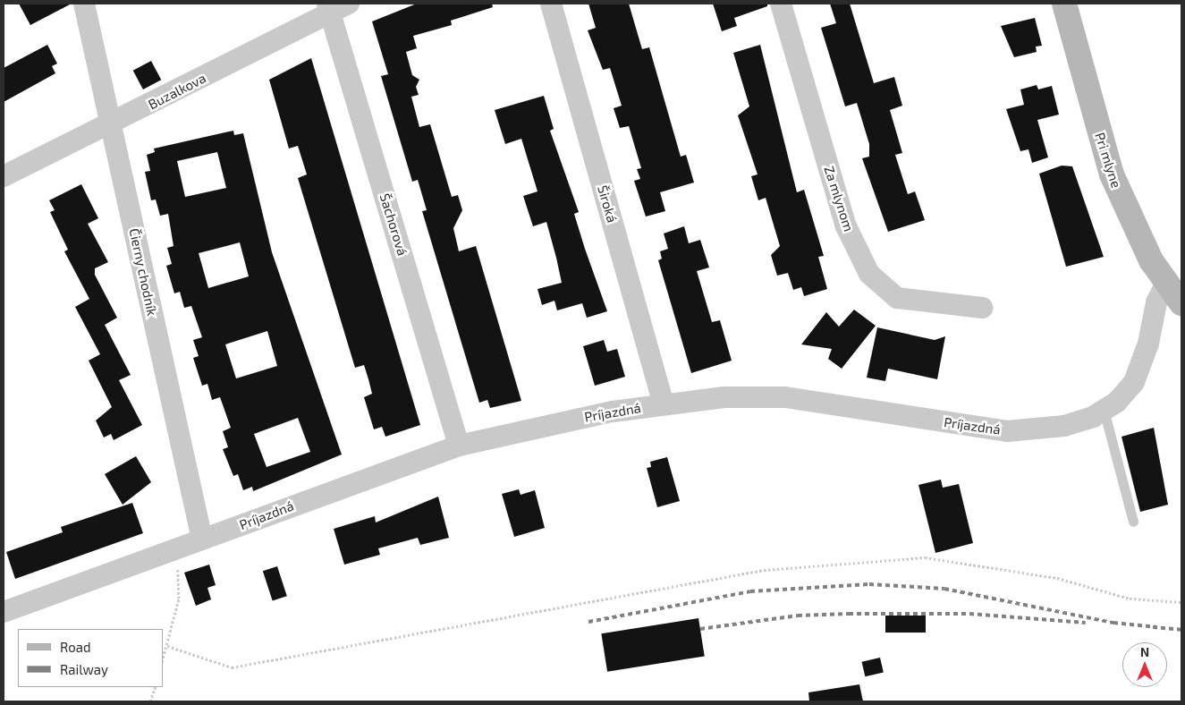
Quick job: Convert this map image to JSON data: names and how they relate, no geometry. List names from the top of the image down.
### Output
{
  "streets": {
    "street": [
      "Buzalkova",
      "Pri mlyne",
      "Za mlynom",
      "Široká",
      "Šachorová",
      "Čierny chodník",
      "Príjazdná"
    ]
  },
  "crossings": [
    ["Buzalkova", "Šachorová"],
    ["Buzalkova", "Čierny chodník"],
    ["Pri mlyne", "Príjazdná"],
    ["Široká", "Príjazdná"],
    ["Šachorová", "Príjazdná"],
    ["Čierny chodník", "Príjazdná"]
  ],
  "legend": ["Road", "Railway"],
  "north": "top"
}
